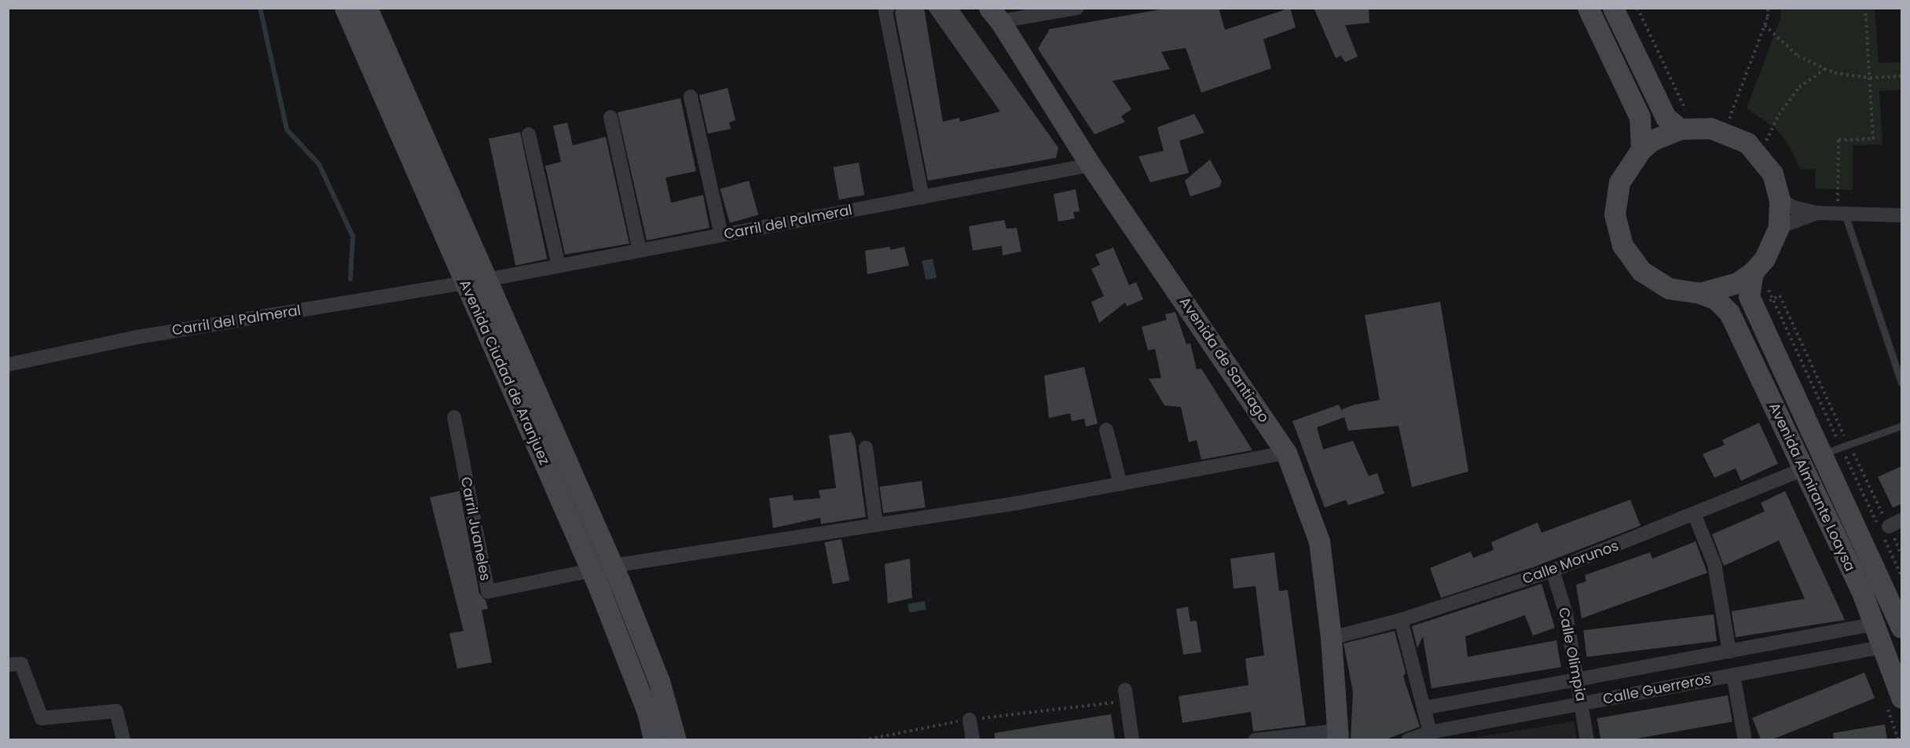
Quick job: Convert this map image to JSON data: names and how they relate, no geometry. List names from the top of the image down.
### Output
{
  "streets": {
    "main road": ["Avenida de Santiago", "Avenida Ciudad de Aranjuez", "Avenida Almirante Loaysa"],
    "street": [
      "Carril del Palmeral",
      "Carril Juaneles",
      "Calle Morunos",
      "Calle Olimpia",
      "Calle Guerreros"
    ]
  },
  "crossings": [
    ["Carril del Palmeral", "Avenida de Santiago"],
    ["Carril del Palmeral", "Avenida Ciudad de Aranjuez"],
    ["Avenida de Santiago", "Calle Morunos"],
    ["Avenida Ciudad de Aranjuez", "Carril Juaneles"],
    ["Avenida Almirante Loaysa", "Calle Morunos"],
    ["Avenida Almirante Loaysa", "Calle Guerreros"],
    ["Calle Morunos", "Calle Olimpia"],
    ["Calle Olimpia", "Calle Guerreros"]
  ]
}
